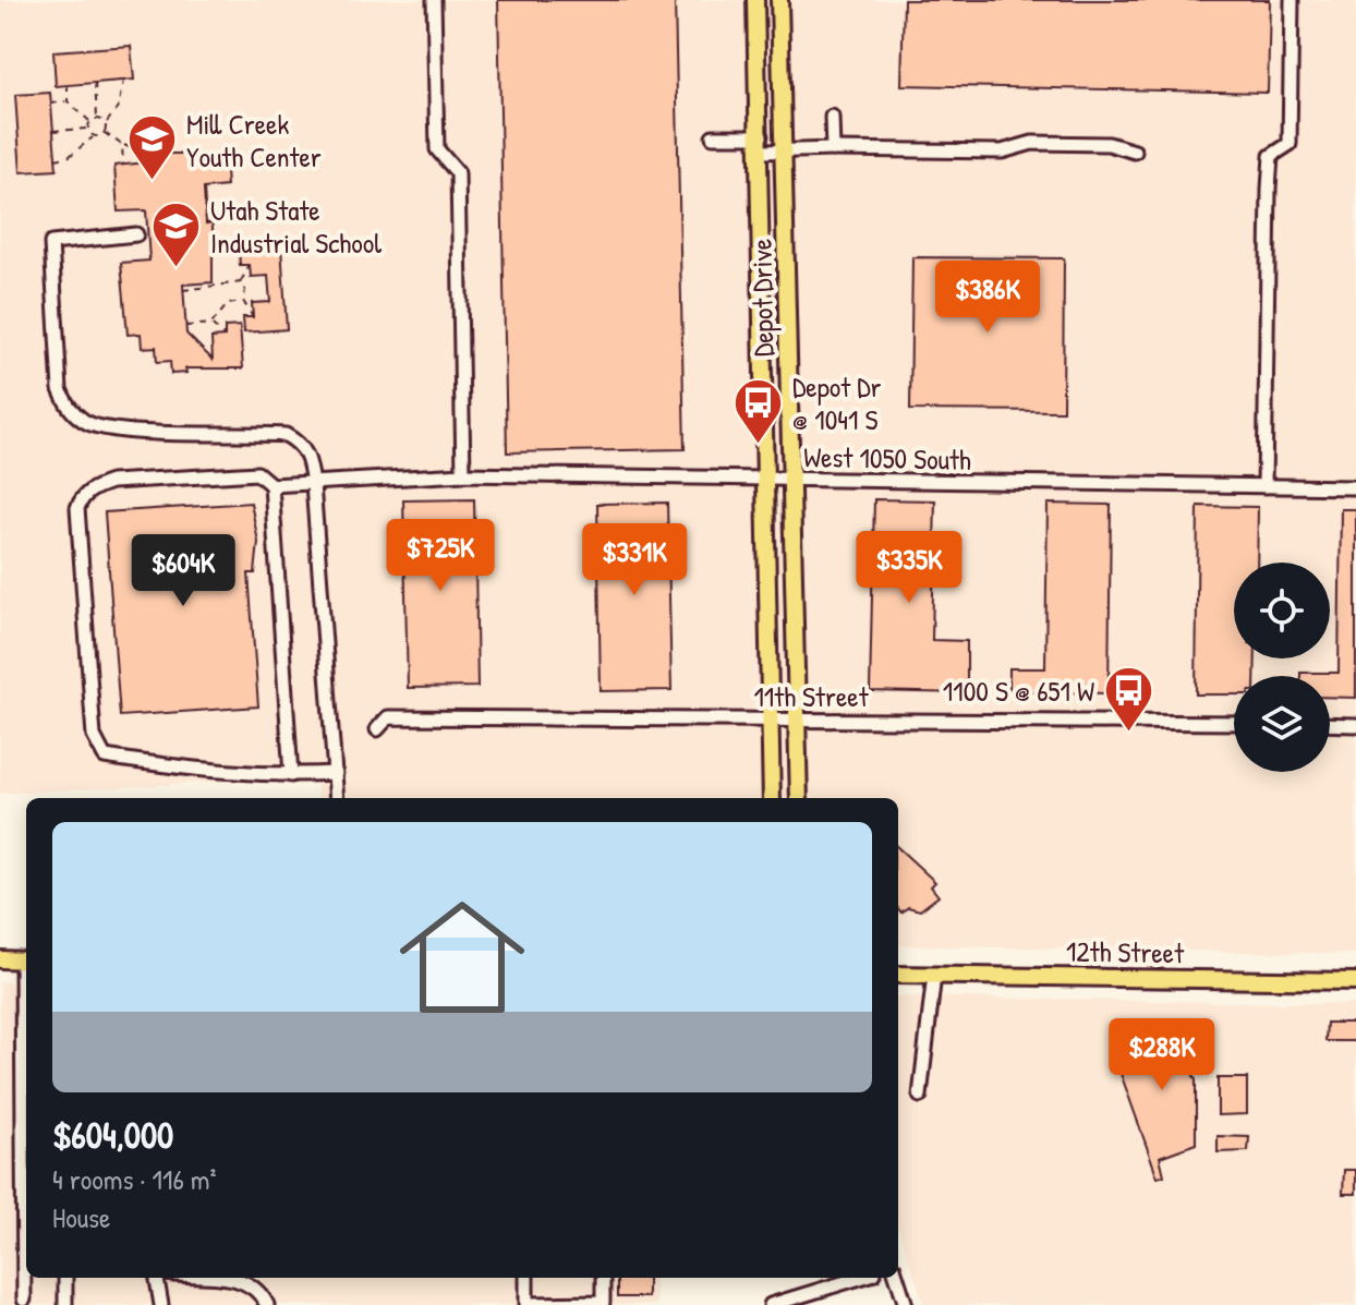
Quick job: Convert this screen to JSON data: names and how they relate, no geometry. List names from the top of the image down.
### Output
{
  "streets": {
    "main road": ["Depot Drive", "12th Street"],
    "street": ["West 1050 South", "11th Street"]
  },
  "crossings": [
    ["Depot Drive", "West 1050 South"],
    ["Depot Drive", "11th Street"]
  ],
  "places": {
    "school or university": ["Mill Creek Youth Center", "Utah State Industrial School"],
    "bus stop": ["Depot Dr @ 1041 S", "1100 S @ 651 W"]
  },
  "page": {
    "price": [
      "$386K",
      "$725K",
      "$331K",
      "$335K",
      "$604K",
      "$288K"
    ],
    "list": [
      {
        "name": "$604,000",
        "note": "4 rooms · 116 m² · House"
      }
    ]
  }
}
